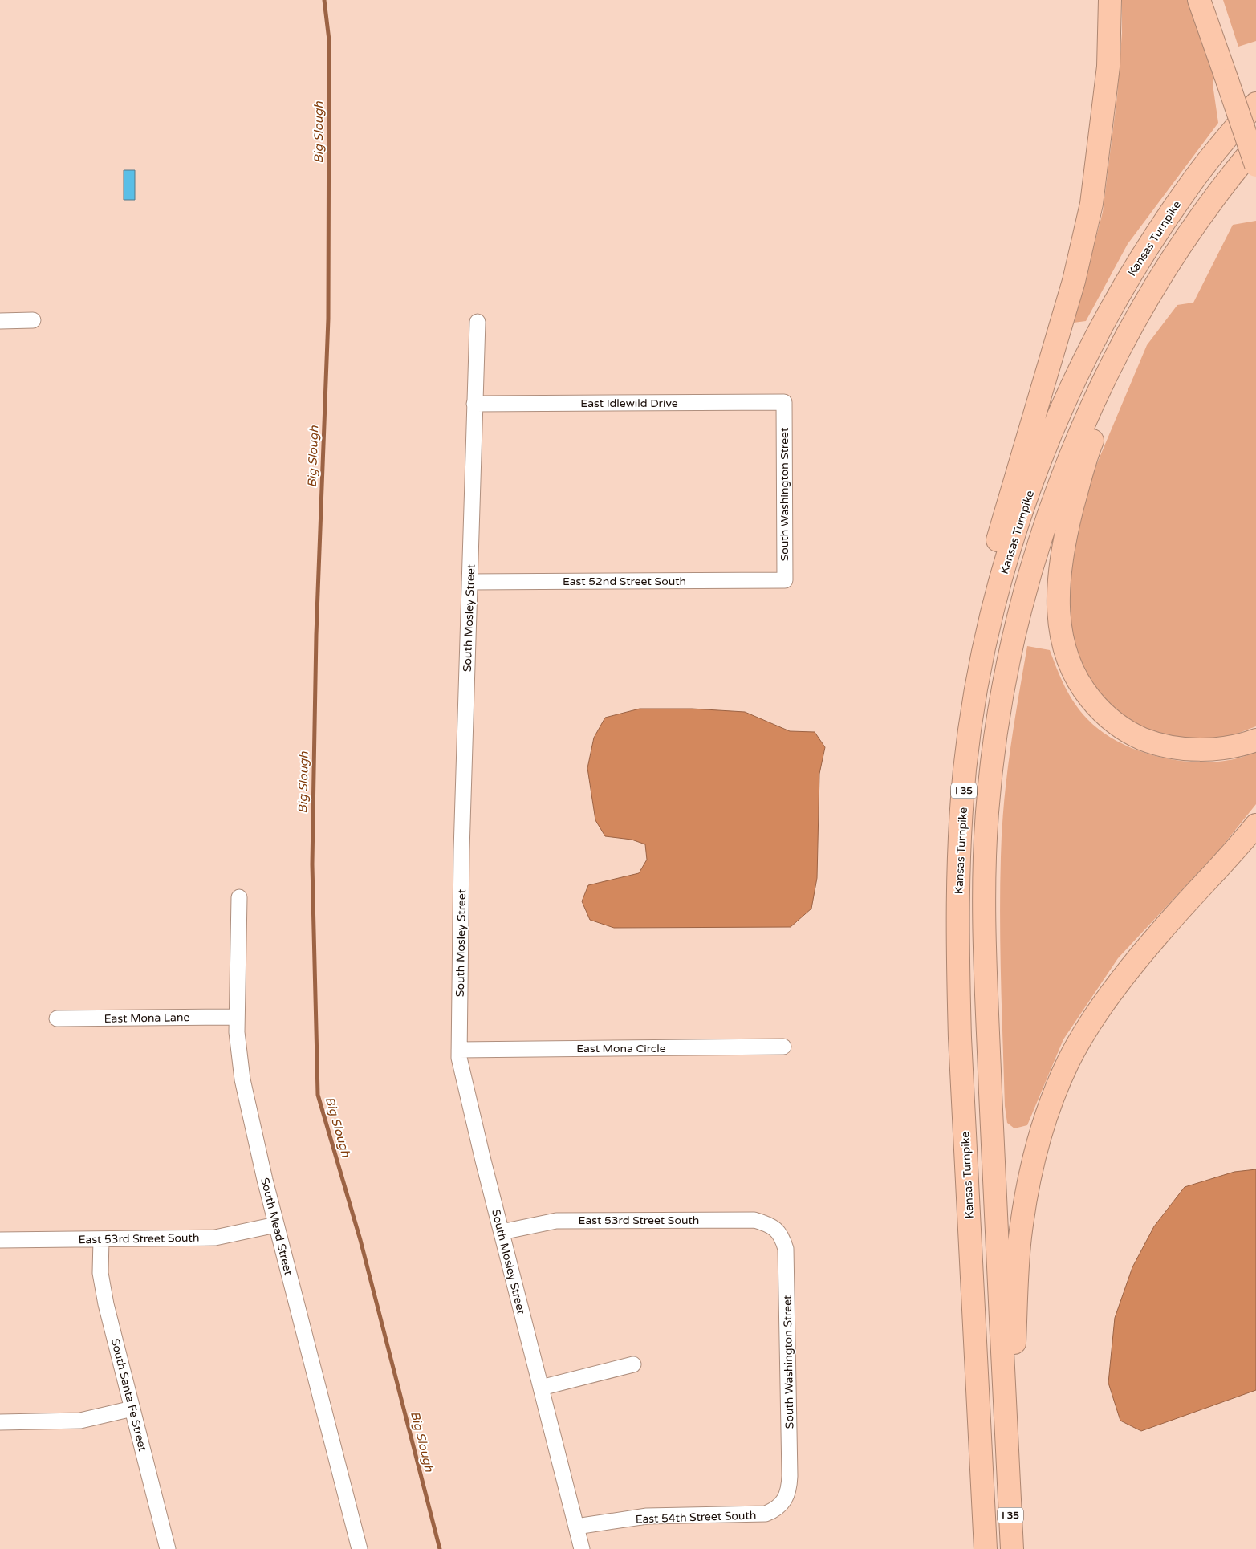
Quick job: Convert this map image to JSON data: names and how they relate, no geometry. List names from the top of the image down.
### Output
{
  "streets": {
    "highway": ["Kansas Turnpike", "I 35"],
    "street": [
      "East Idlewild Drive",
      "South Washington Street",
      "East 52nd Street South",
      "South Mosley Street",
      "East Mona Lane",
      "East Mona Circle",
      "East 53rd Street South",
      "South Mead Street",
      "South Santa Fe Street",
      "East 54th Street South"
    ]
  },
  "crossings": [
    ["East Idlewild Drive", "South Washington Street"],
    ["East Idlewild Drive", "South Mosley Street"],
    ["South Washington Street", "East 52nd Street South"],
    ["South Washington Street", "East 53rd Street South"],
    ["South Washington Street", "East 54th Street South"],
    ["East 52nd Street South", "South Mosley Street"],
    ["South Mosley Street", "East Mona Circle"],
    ["South Mosley Street", "East 53rd Street South"],
    ["South Mosley Street", "East 54th Street South"],
    ["East Mona Lane", "South Mead Street"],
    ["East 53rd Street South", "South Mead Street"],
    ["East 53rd Street South", "South Santa Fe Street"]
  ],
  "water": ["Big Slough"]
}
